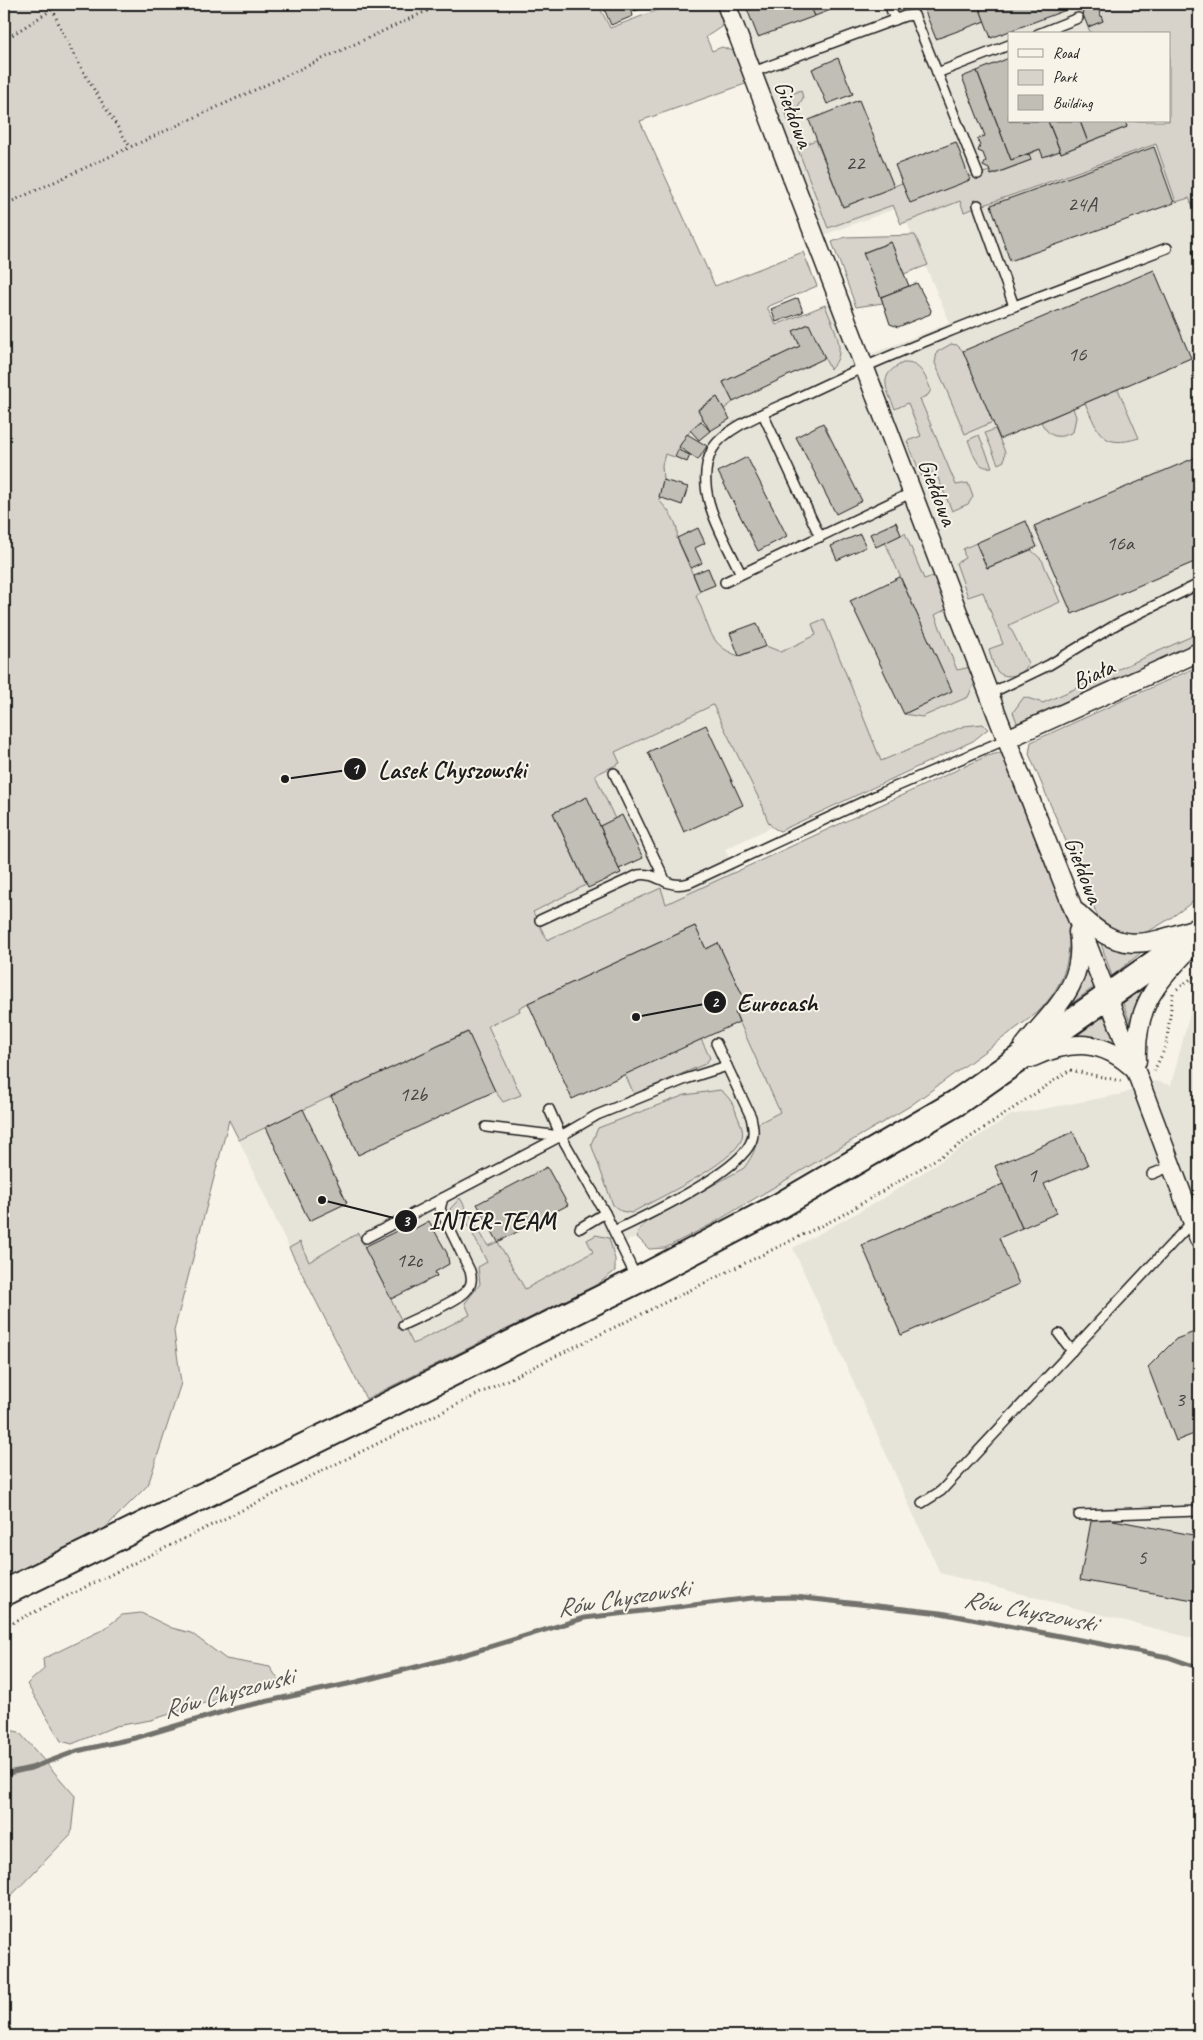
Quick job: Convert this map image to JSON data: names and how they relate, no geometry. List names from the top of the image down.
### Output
{
  "streets": {
    "street": ["Giełdowa", "Biała"]
  },
  "crossings": [
    ["Giełdowa", "Biała"]
  ],
  "water": ["Rów Chyszowski"],
  "places": ["Lasek Chyszowski", "Eurocash", "INTER-TEAM"],
  "house_numbers": [
    "22",
    "24A",
    "16",
    "16a",
    "12b",
    "1",
    "12c",
    "3",
    "5"
  ],
  "legend": ["Road", "Park", "Building"]
}
